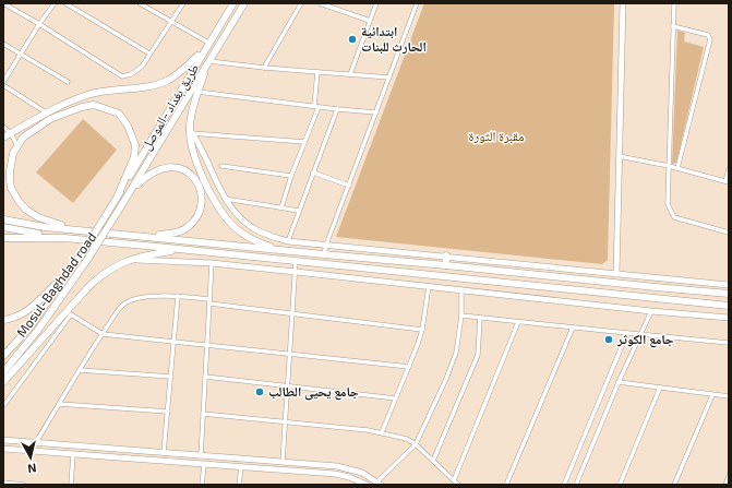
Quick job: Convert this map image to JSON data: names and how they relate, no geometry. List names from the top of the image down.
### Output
{
  "streets": {
    "highway": ["طريق بغداد -الموصل", "Mosul-Baghdad road"]
  },
  "crossings": [
    ["طريق بغداد -الموصل", "Mosul-Baghdad road"]
  ],
  "parks": ["مقبرة الثورة"],
  "places": ["ابتدائية الحارث للبنات", "جامع الكوثر", "جامع يحيى الطالب"],
  "north": "bottom"
}
